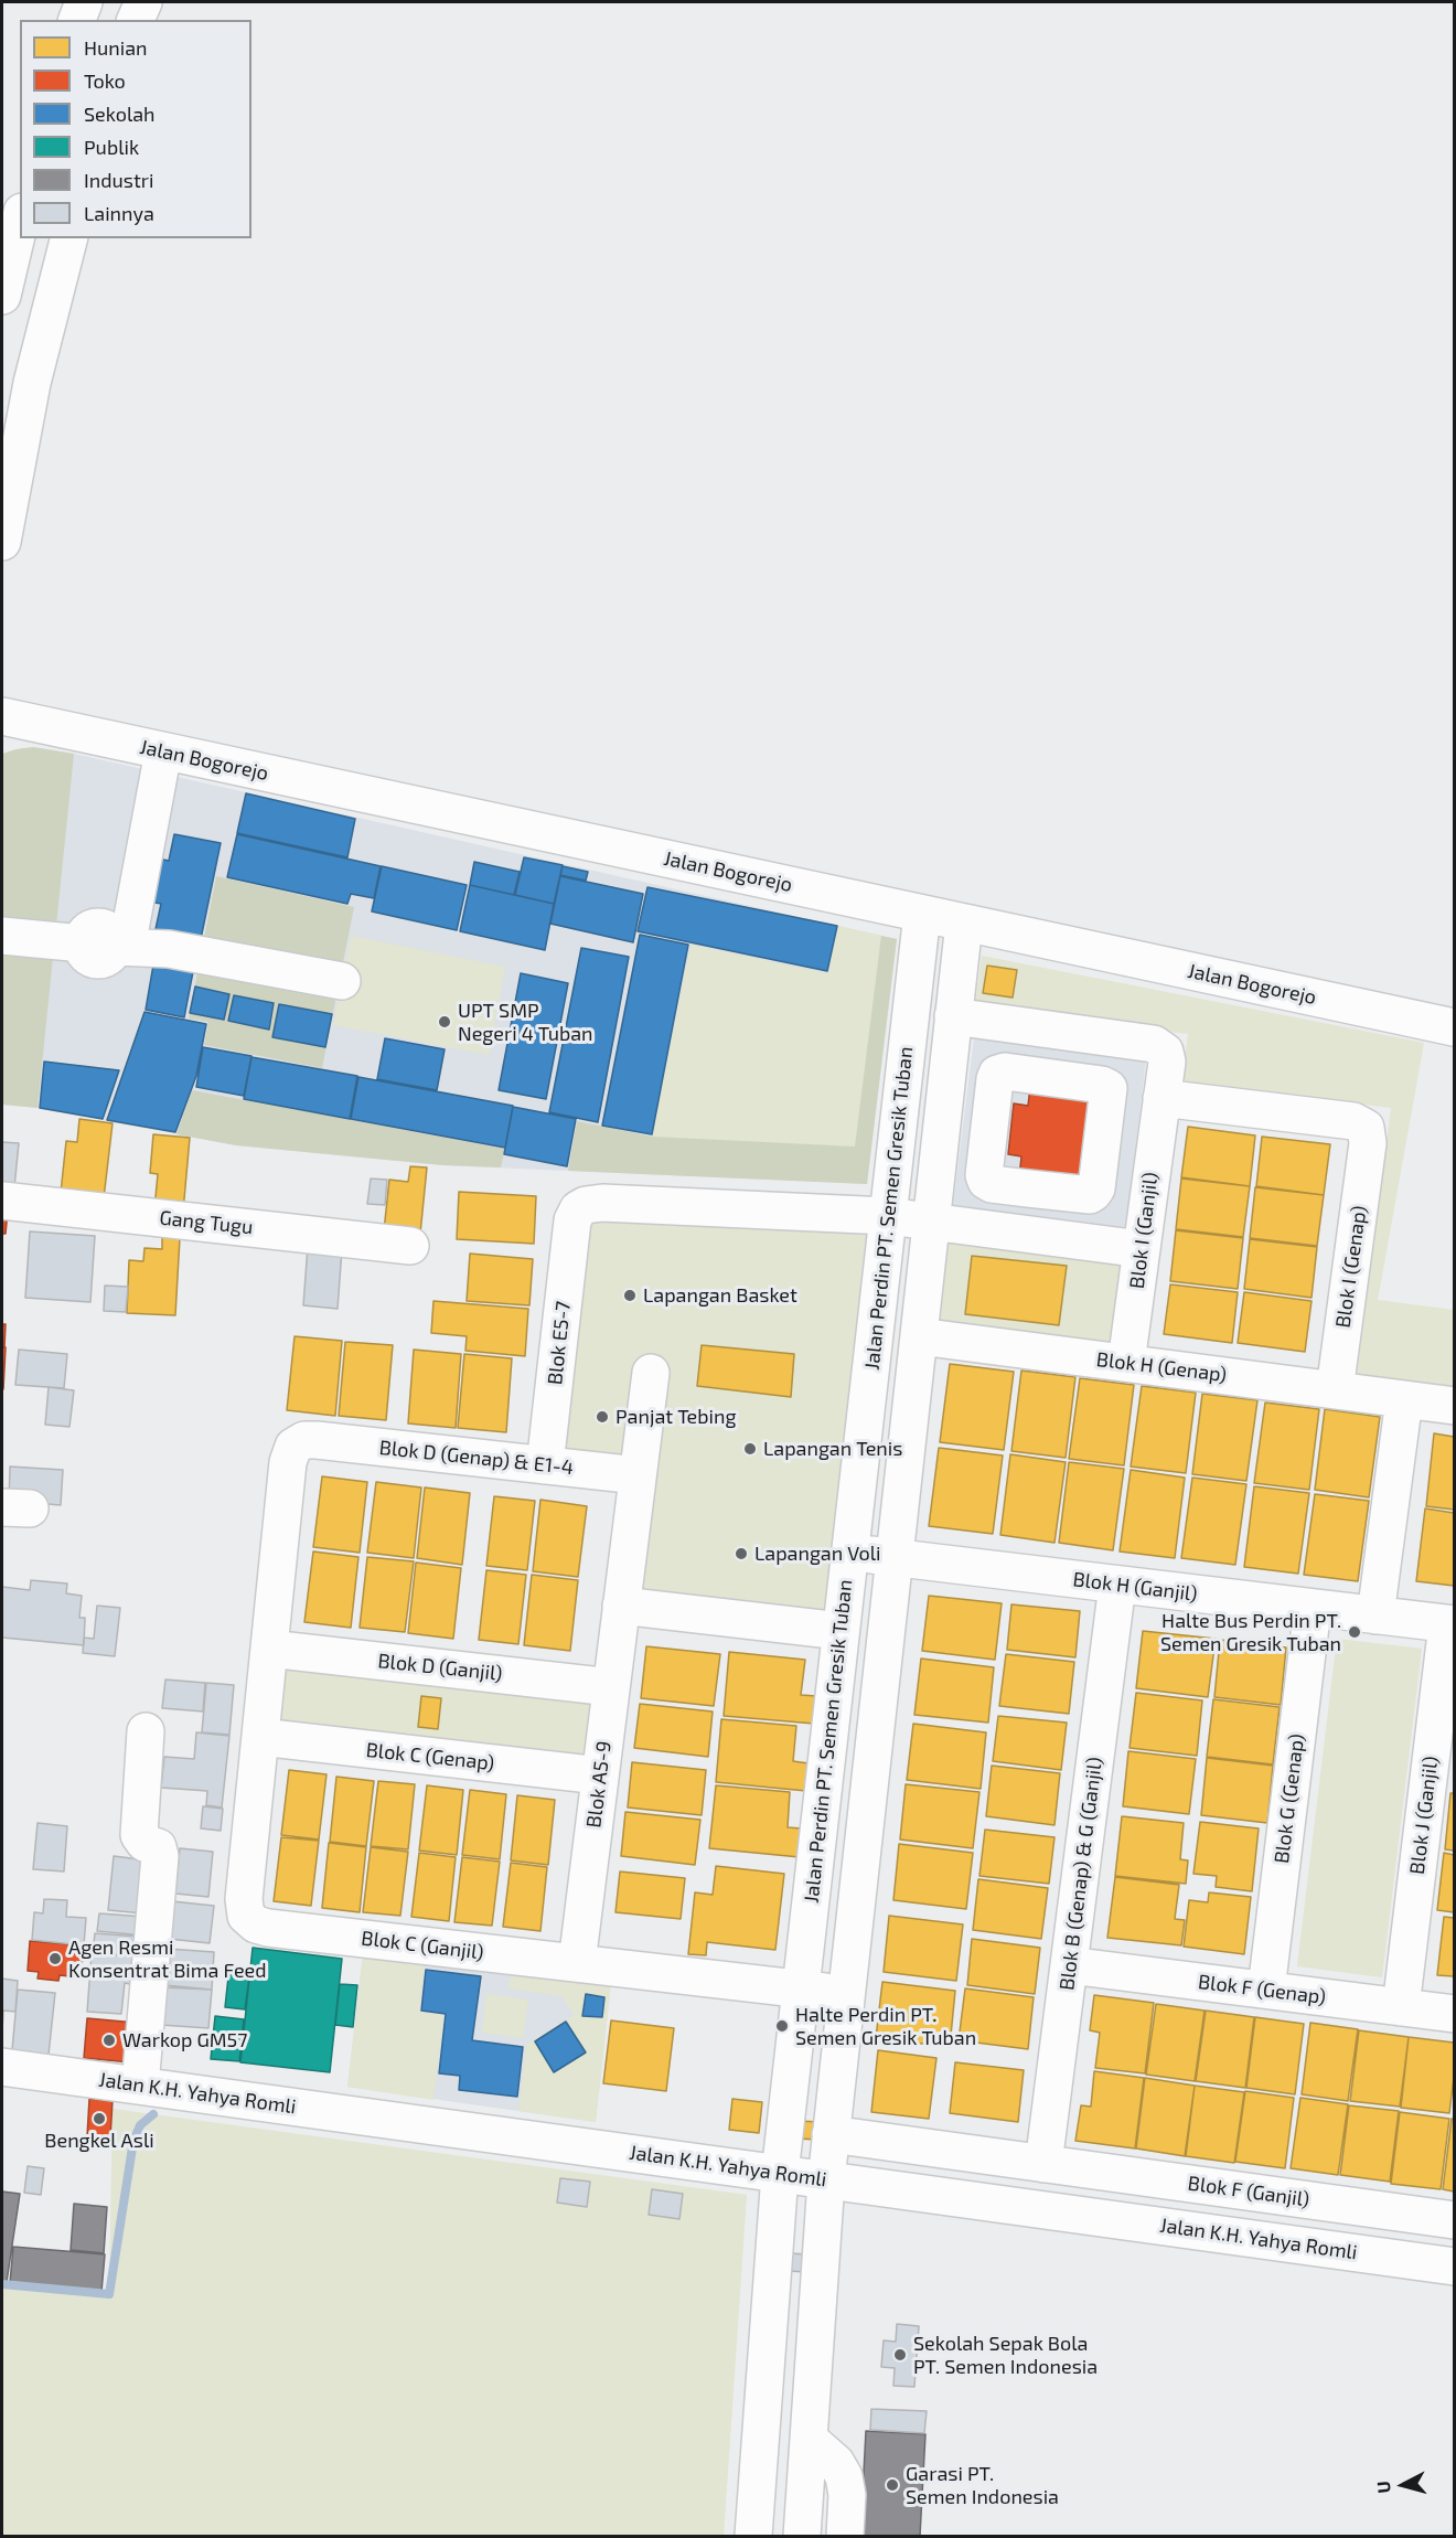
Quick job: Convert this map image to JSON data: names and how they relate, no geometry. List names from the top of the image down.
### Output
{
  "streets": {
    "main road": [
      "Jalan Bogorejo",
      "Jalan Perdin PT. Semen Gresik Tuban",
      "Gang Tugu",
      "Blok I (Ganjil)",
      "Blok I (Genap)",
      "Blok E5-7",
      "Blok H (Genap)",
      "Blok D (Genap) & E1-4",
      "Blok H (Ganjil)",
      "Blok D (Ganjil)",
      "Blok C (Genap)",
      "Blok A5-9",
      "Blok G (Genap)",
      "Blok J (Ganjil)",
      "Blok B (Genap) & G (Ganjil)",
      "Blok C (Ganjil)",
      "Blok F (Genap)",
      "Jalan K.H. Yahya Romli",
      "Blok F (Ganjil)"
    ]
  },
  "crossings": [
    ["Jalan Bogorejo", "Jalan Perdin PT. Semen Gresik Tuban"],
    ["Jalan Perdin PT. Semen Gresik Tuban", "Blok E5-7"],
    ["Jalan Perdin PT. Semen Gresik Tuban", "Blok H (Ganjil)"],
    ["Jalan Perdin PT. Semen Gresik Tuban", "Blok C (Ganjil)"],
    ["Jalan Perdin PT. Semen Gresik Tuban", "Jalan K.H. Yahya Romli"],
    ["Jalan Perdin PT. Semen Gresik Tuban", "Blok F (Ganjil)"],
    ["Blok I (Ganjil)", "Blok I (Genap)"],
    ["Blok I (Ganjil)", "Blok H (Genap)"],
    ["Blok I (Genap)", "Blok H (Genap)"],
    ["Blok E5-7", "Blok D (Genap) & E1-4"],
    ["Blok D (Genap) & E1-4", "Blok D (Ganjil)"],
    ["Blok D (Genap) & E1-4", "Blok A5-9"],
    ["Blok H (Ganjil)", "Blok G (Genap)"],
    ["Blok H (Ganjil)", "Blok J (Ganjil)"],
    ["Blok H (Ganjil)", "Blok B (Genap) & G (Ganjil)"],
    ["Blok D (Ganjil)", "Blok A5-9"],
    ["Blok C (Genap)", "Blok A5-9"],
    ["Blok C (Genap)", "Blok C (Ganjil)"],
    ["Blok A5-9", "Blok C (Ganjil)"],
    ["Blok G (Genap)", "Blok F (Genap)"],
    ["Blok J (Ganjil)", "Blok F (Genap)"],
    ["Blok B (Genap) & G (Ganjil)", "Blok F (Genap)"],
    ["Blok B (Genap) & G (Ganjil)", "Blok F (Ganjil)"]
  ],
  "places": [
    "UPT SMP Negeri 4 Tuban",
    "Lapangan Basket",
    "Panjat Tebing",
    "Lapangan Tenis",
    "Lapangan Voli",
    "Halte Bus Perdin PT. Semen Gresik Tuban",
    "Agen Resmi Konsentrat Bima Feed",
    "Halte Perdin PT. Semen Gresik Tuban",
    "Warkop GM57",
    "Bengkel Asli",
    "Sekolah Sepak Bola PT. Semen Indonesia",
    "Garasi PT. Semen Indonesia"
  ],
  "legend": [
    "Hunian",
    "Toko",
    "Sekolah",
    "Publik",
    "Industri",
    "Lainnya"
  ],
  "north": "left"
}
